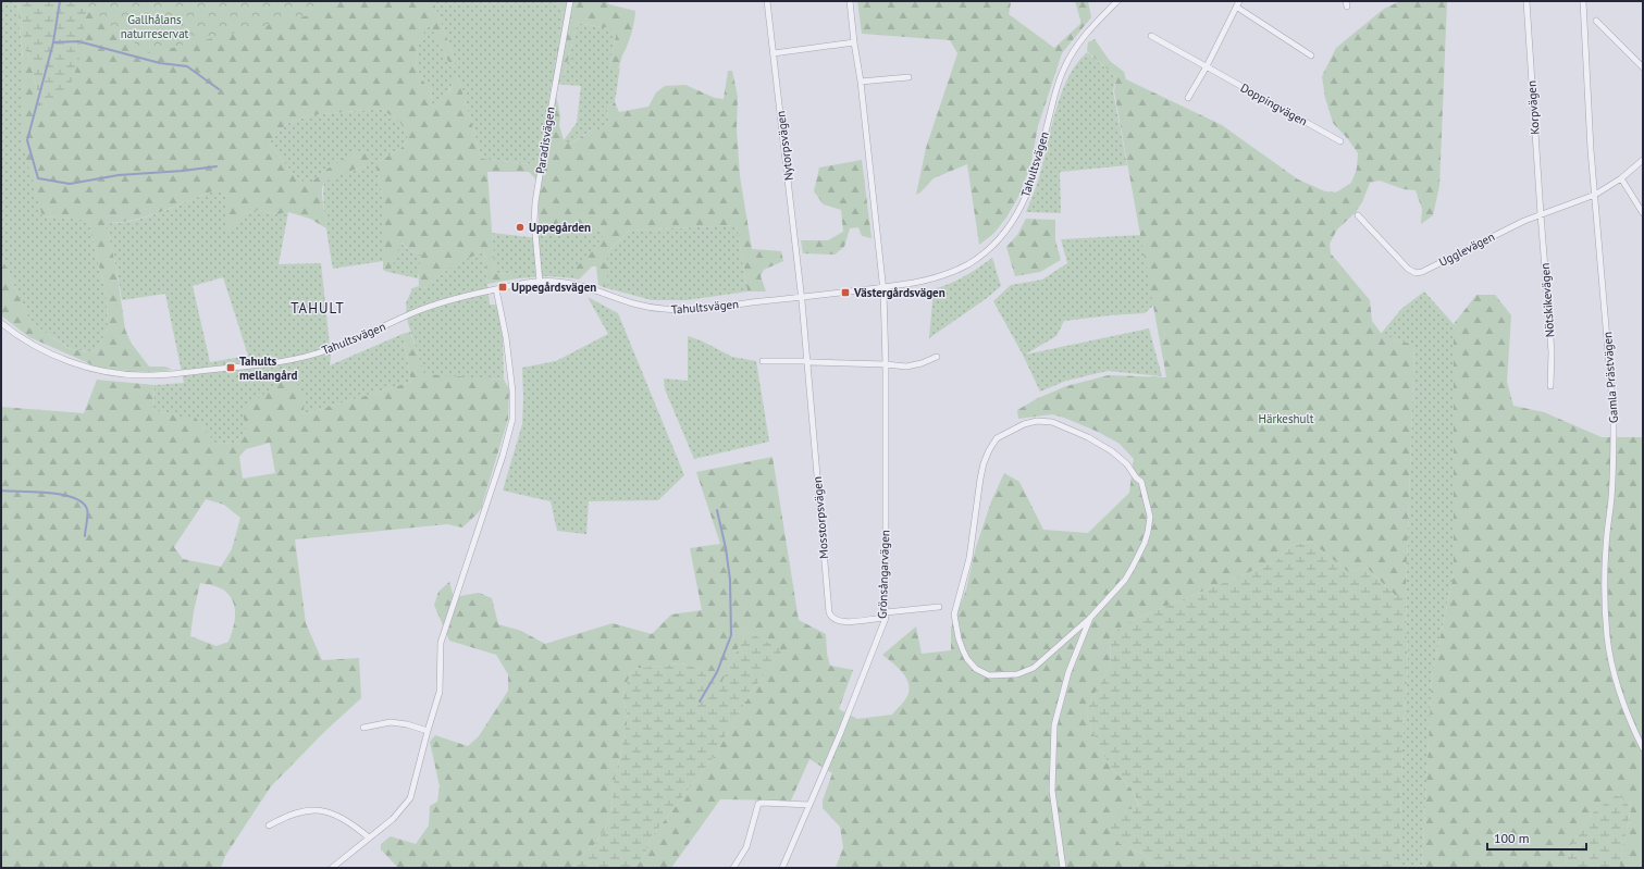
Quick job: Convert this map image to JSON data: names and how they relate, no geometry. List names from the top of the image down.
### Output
{
  "streets": {
    "street": [
      "Doppingvägen",
      "Korpvägen",
      "Paradisvägen",
      "Nytorpsvägen",
      "Tahultsvägen",
      "Ugglevägen",
      "Nötskikevägen",
      "Gamla Prästvägen",
      "Mosstorpsvägen",
      "Grönsångarvägen"
    ]
  },
  "crossings": [
    ["Korpvägen", "Ugglevägen"],
    ["Korpvägen", "Nötskikevägen"],
    ["Paradisvägen", "Tahultsvägen"],
    ["Nytorpsvägen", "Tahultsvägen"],
    ["Nytorpsvägen", "Mosstorpsvägen"],
    ["Tahultsvägen", "Mosstorpsvägen"],
    ["Tahultsvägen", "Grönsångarvägen"],
    ["Ugglevägen", "Nötskikevägen"],
    ["Ugglevägen", "Gamla Prästvägen"],
    ["Mosstorpsvägen", "Grönsångarvägen"]
  ],
  "districts": ["TAHULT"],
  "parks": ["Gallhålans naturreservat", "Härkeshult"],
  "places": {
    "other": ["Uppegården"],
    "transit": ["Uppegårdsvägen", "Västergårdsvägen", "Tahults mellangård"]
  },
  "scale_bar": "100 m"
}
